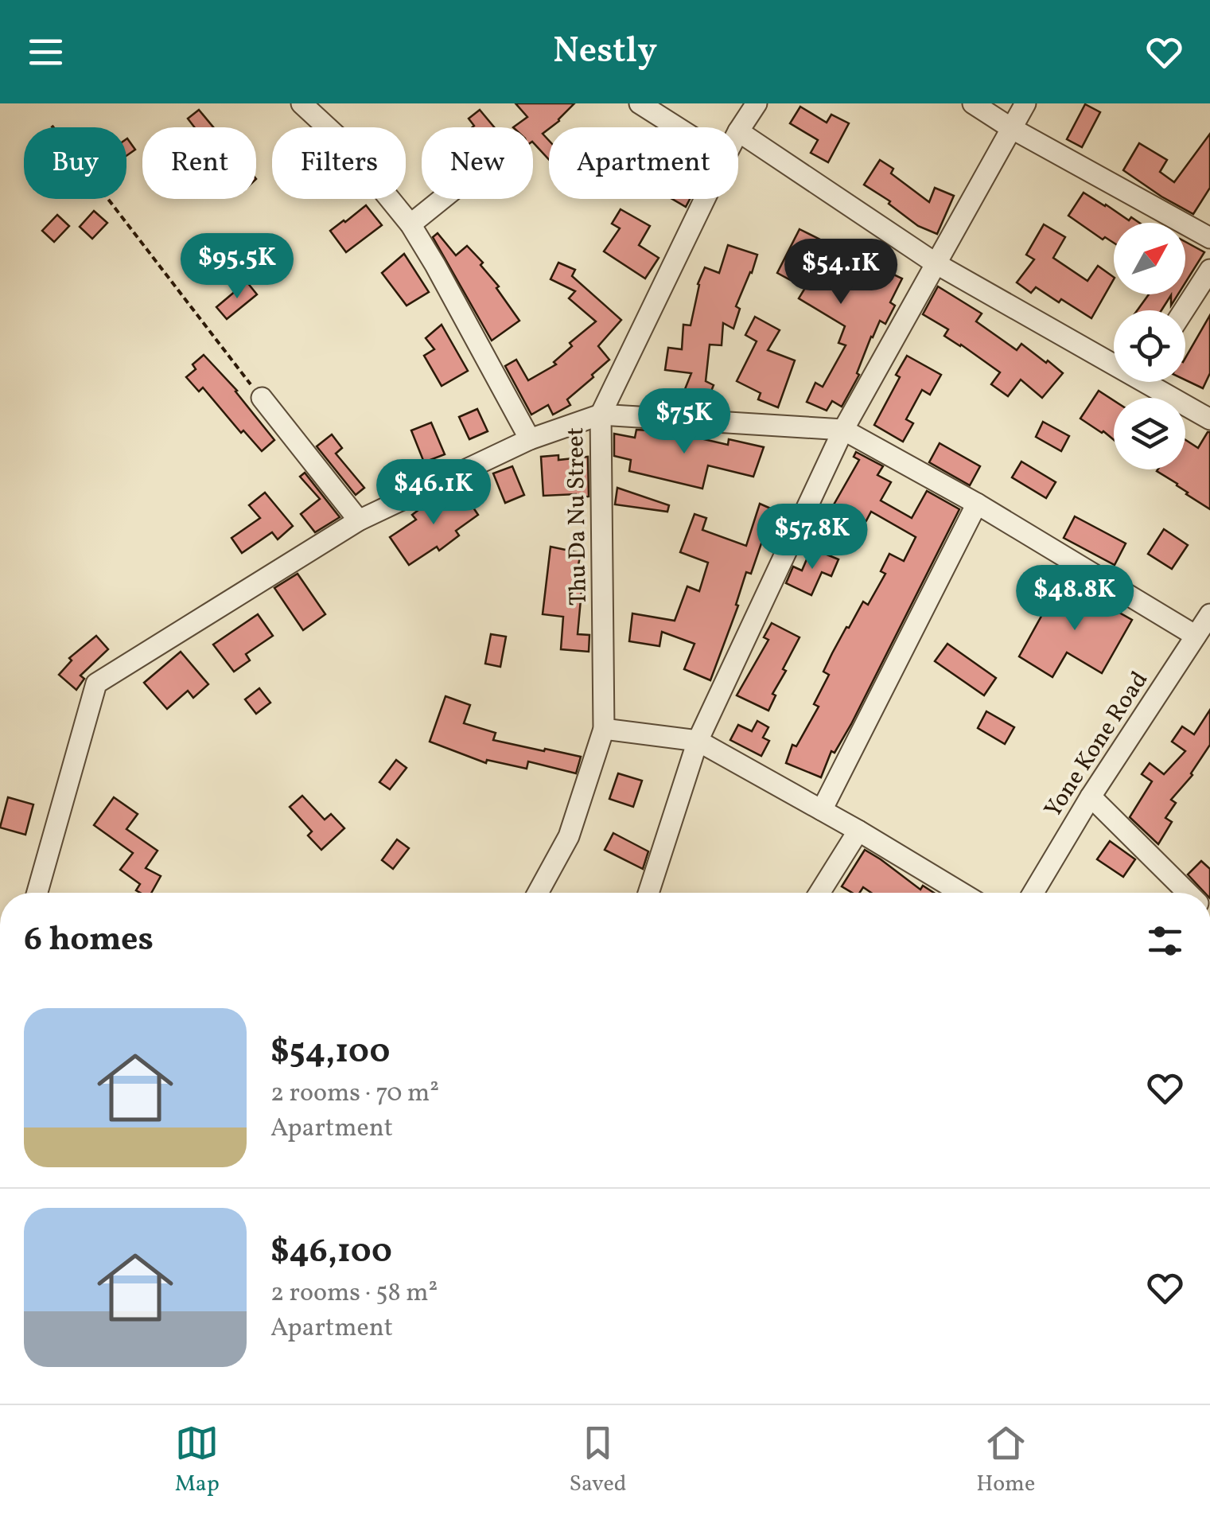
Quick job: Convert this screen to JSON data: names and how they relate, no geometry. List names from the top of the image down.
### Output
{
  "streets": {
    "street": ["Thu Da Nu Street", "Yone Kone Road"]
  },
  "north": "top right",
  "page": {
    "header": "Nestly",
    "chip": [
      "Buy",
      "Rent",
      "Filters",
      "New",
      "Apartment"
    ],
    "price": [
      "$95.5K",
      "$54.1K",
      "$75K",
      "$46.1K",
      "$57.8K",
      "$48.8K"
    ],
    "heading": "6 homes",
    "list": [
      {
        "name": "$54,100",
        "note": "2 rooms · 70 m² · Apartment"
      },
      {
        "name": "$46,100",
        "note": "2 rooms · 58 m² · Apartment"
      }
    ],
    "tabs": ["Map", "Saved", "Home"]
  }
}
